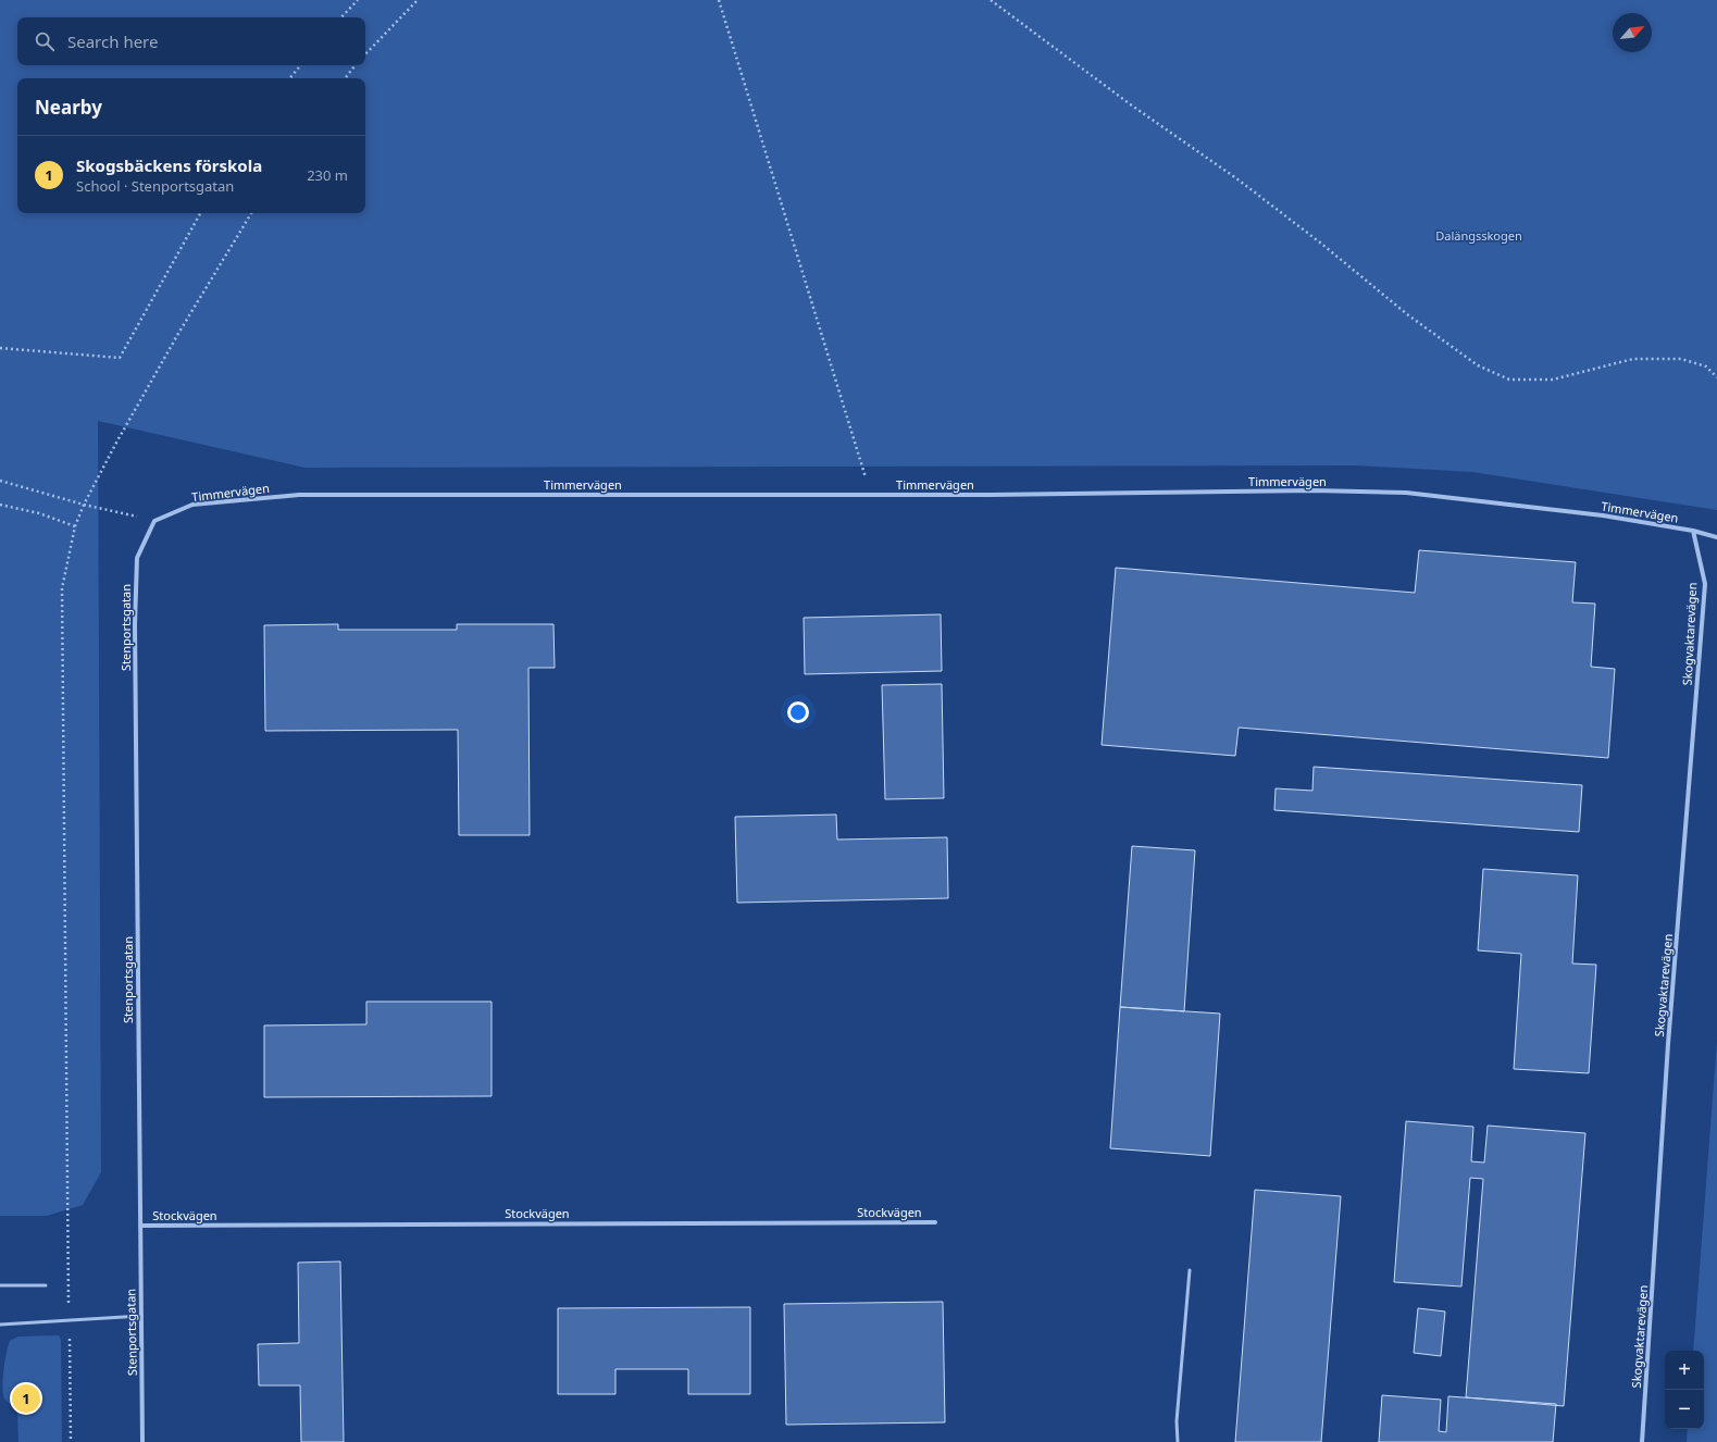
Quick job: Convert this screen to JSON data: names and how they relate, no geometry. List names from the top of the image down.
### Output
{
  "streets": {
    "street": [
      "Timmervägen",
      "Stenportsgatan",
      "Skogvaktarevägen",
      "Stockvägen"
    ]
  },
  "crossings": [
    ["Timmervägen", "Stenportsgatan"],
    ["Timmervägen", "Skogvaktarevägen"],
    ["Stenportsgatan", "Stockvägen"]
  ],
  "parks": ["Dalängsskogen"],
  "north": "top right",
  "page": {
    "search": "Search here",
    "heading": "Nearby",
    "list": [
      {
        "mark": "1",
        "name": "Skogsbäckens förskola",
        "note": "School · Stenportsgatan",
        "value": "230 m"
      }
    ],
    "map_buttons": ["+", "−"],
    "pins": "1"
  }
}
